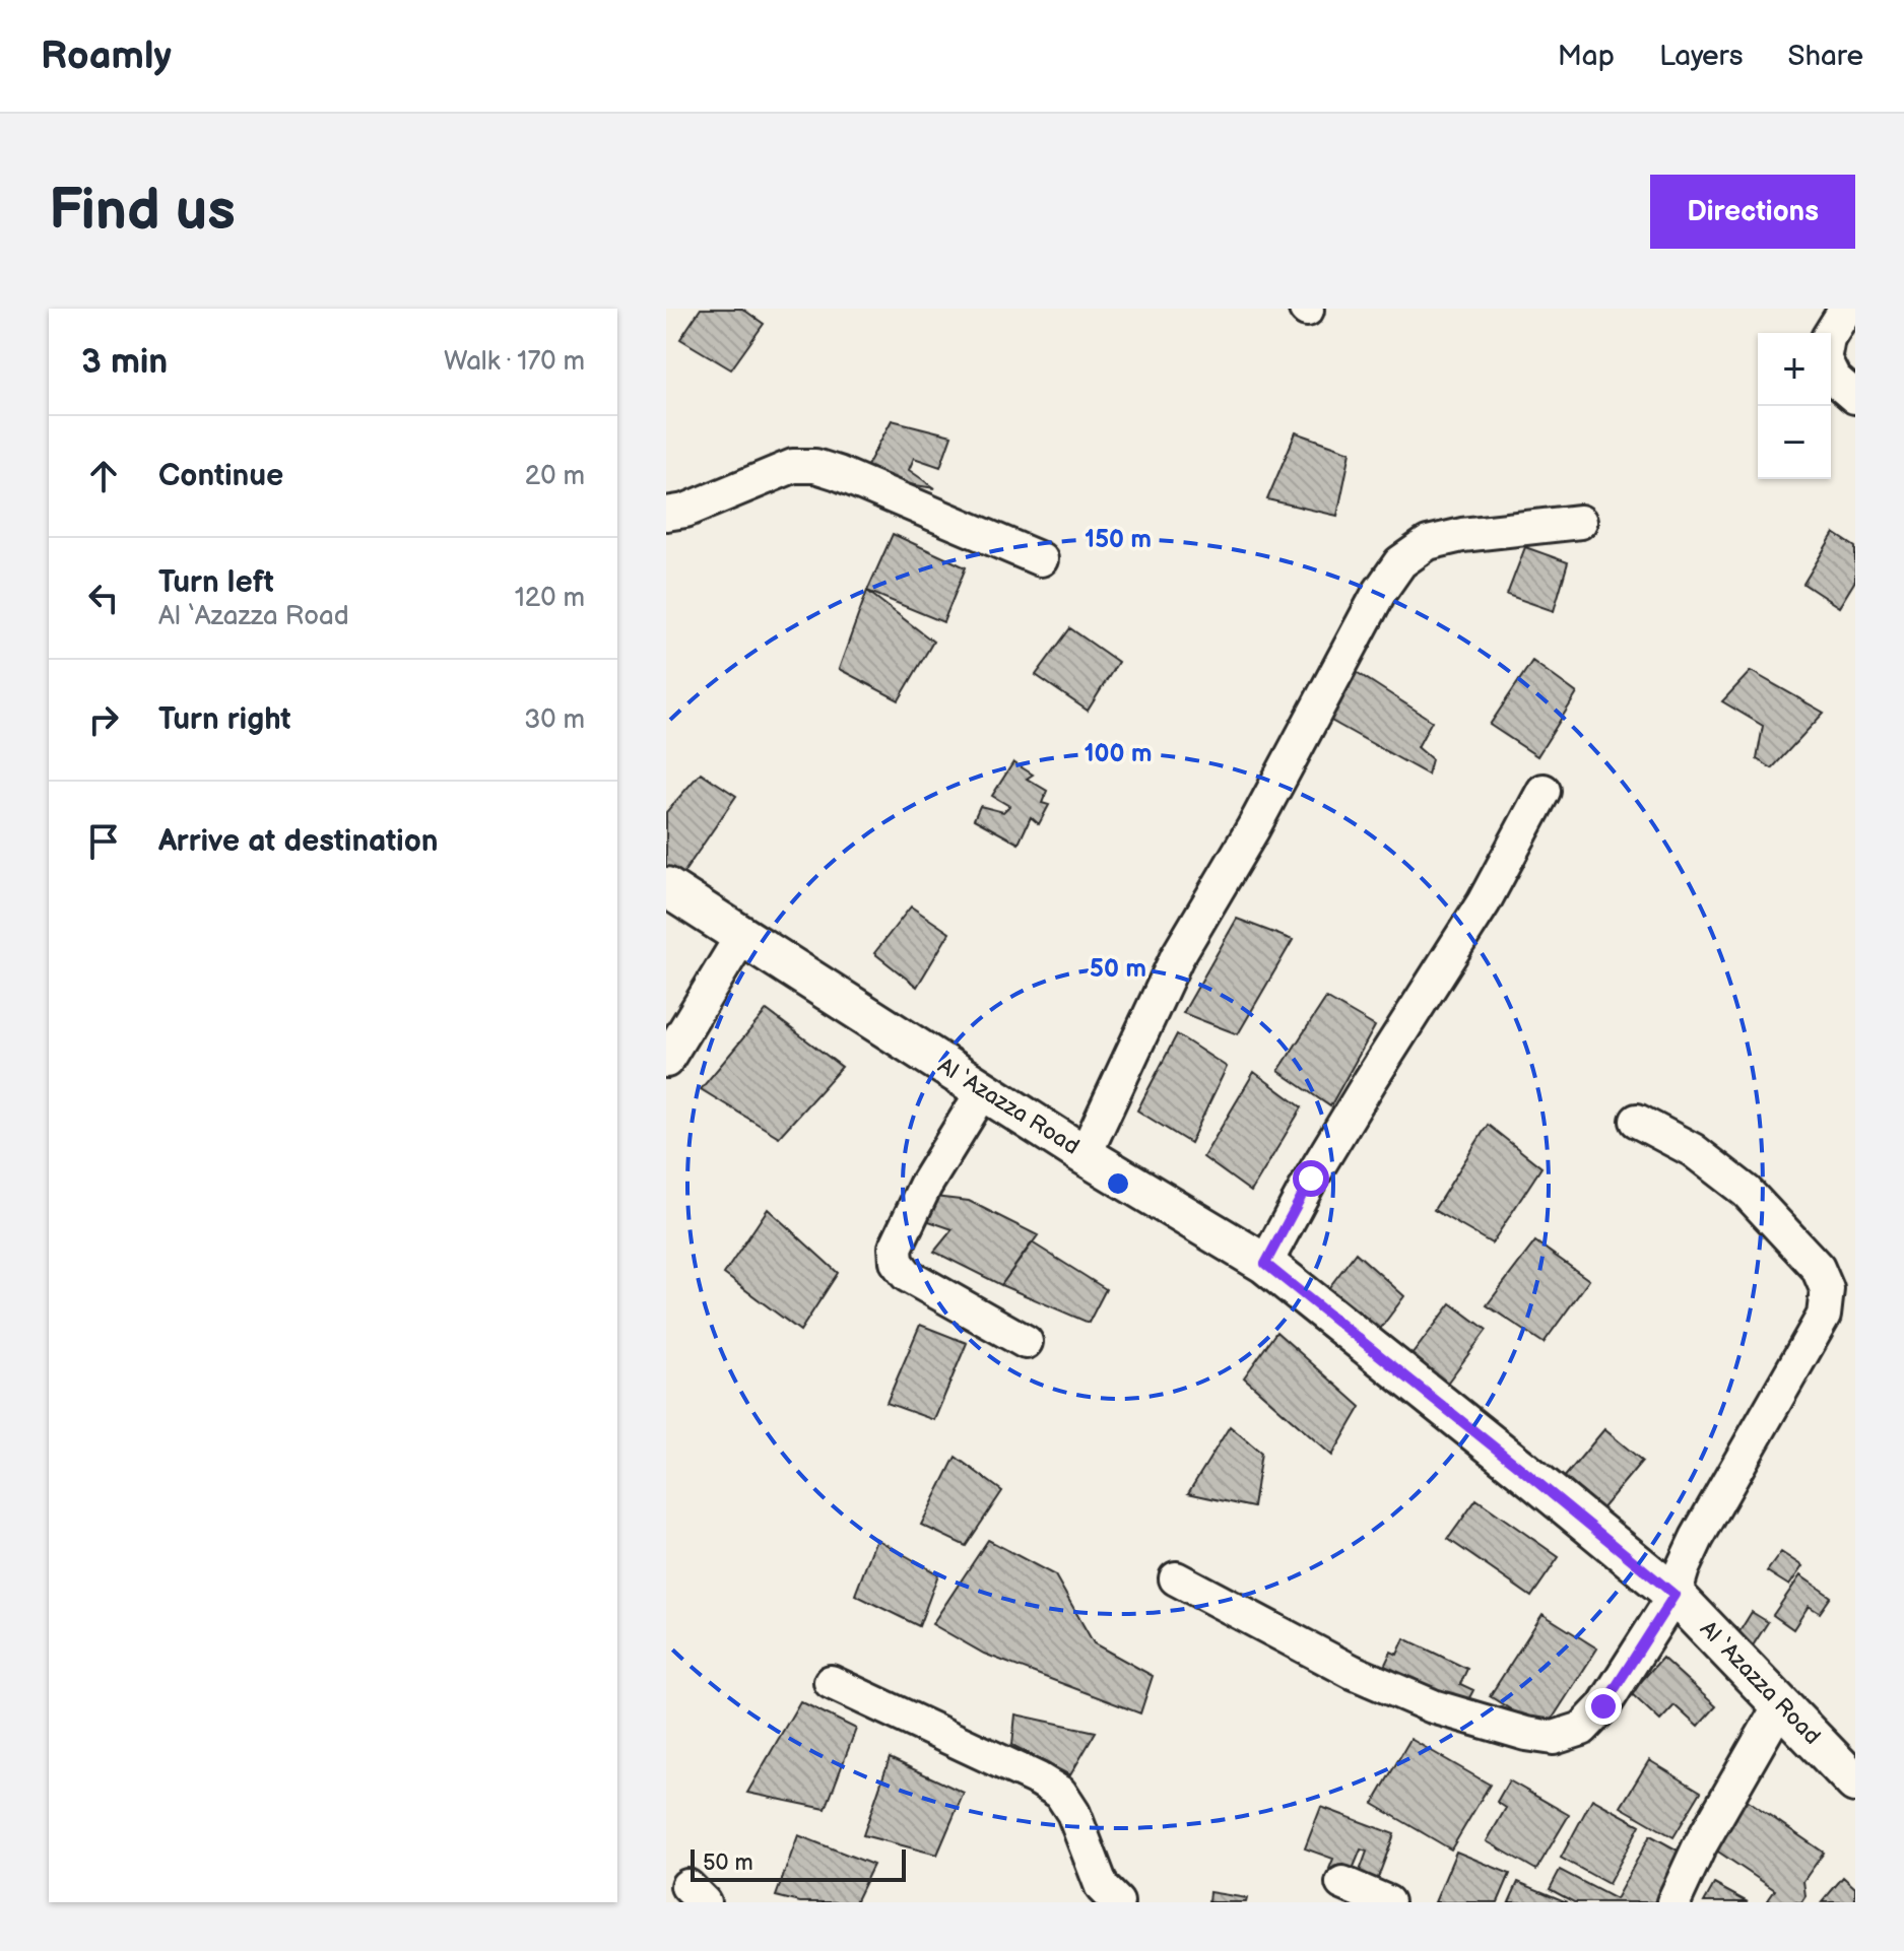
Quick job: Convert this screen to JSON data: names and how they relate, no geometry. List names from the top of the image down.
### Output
{
  "streets": {
    "street": ["Al ‘Azazza Road"]
  },
  "scale_bar": "50 m",
  "page": {
    "header": "Roamly",
    "nav": ["Map", "Layers", "Share"],
    "buttons": "Directions",
    "title": "Find us",
    "heading": ["3 min", "Walk · 170 m"],
    "map_buttons": ["+", "−"],
    "list": [
      ["Continue", "20 m"],
      ["Turn left", "Al ‘Azazza Road", "120 m"],
      ["Turn right", "30 m"],
      "Arrive at destination"
    ],
    "scale": "50 m"
  },
  "rings": ["150 m", "100 m", "50 m"]
}
